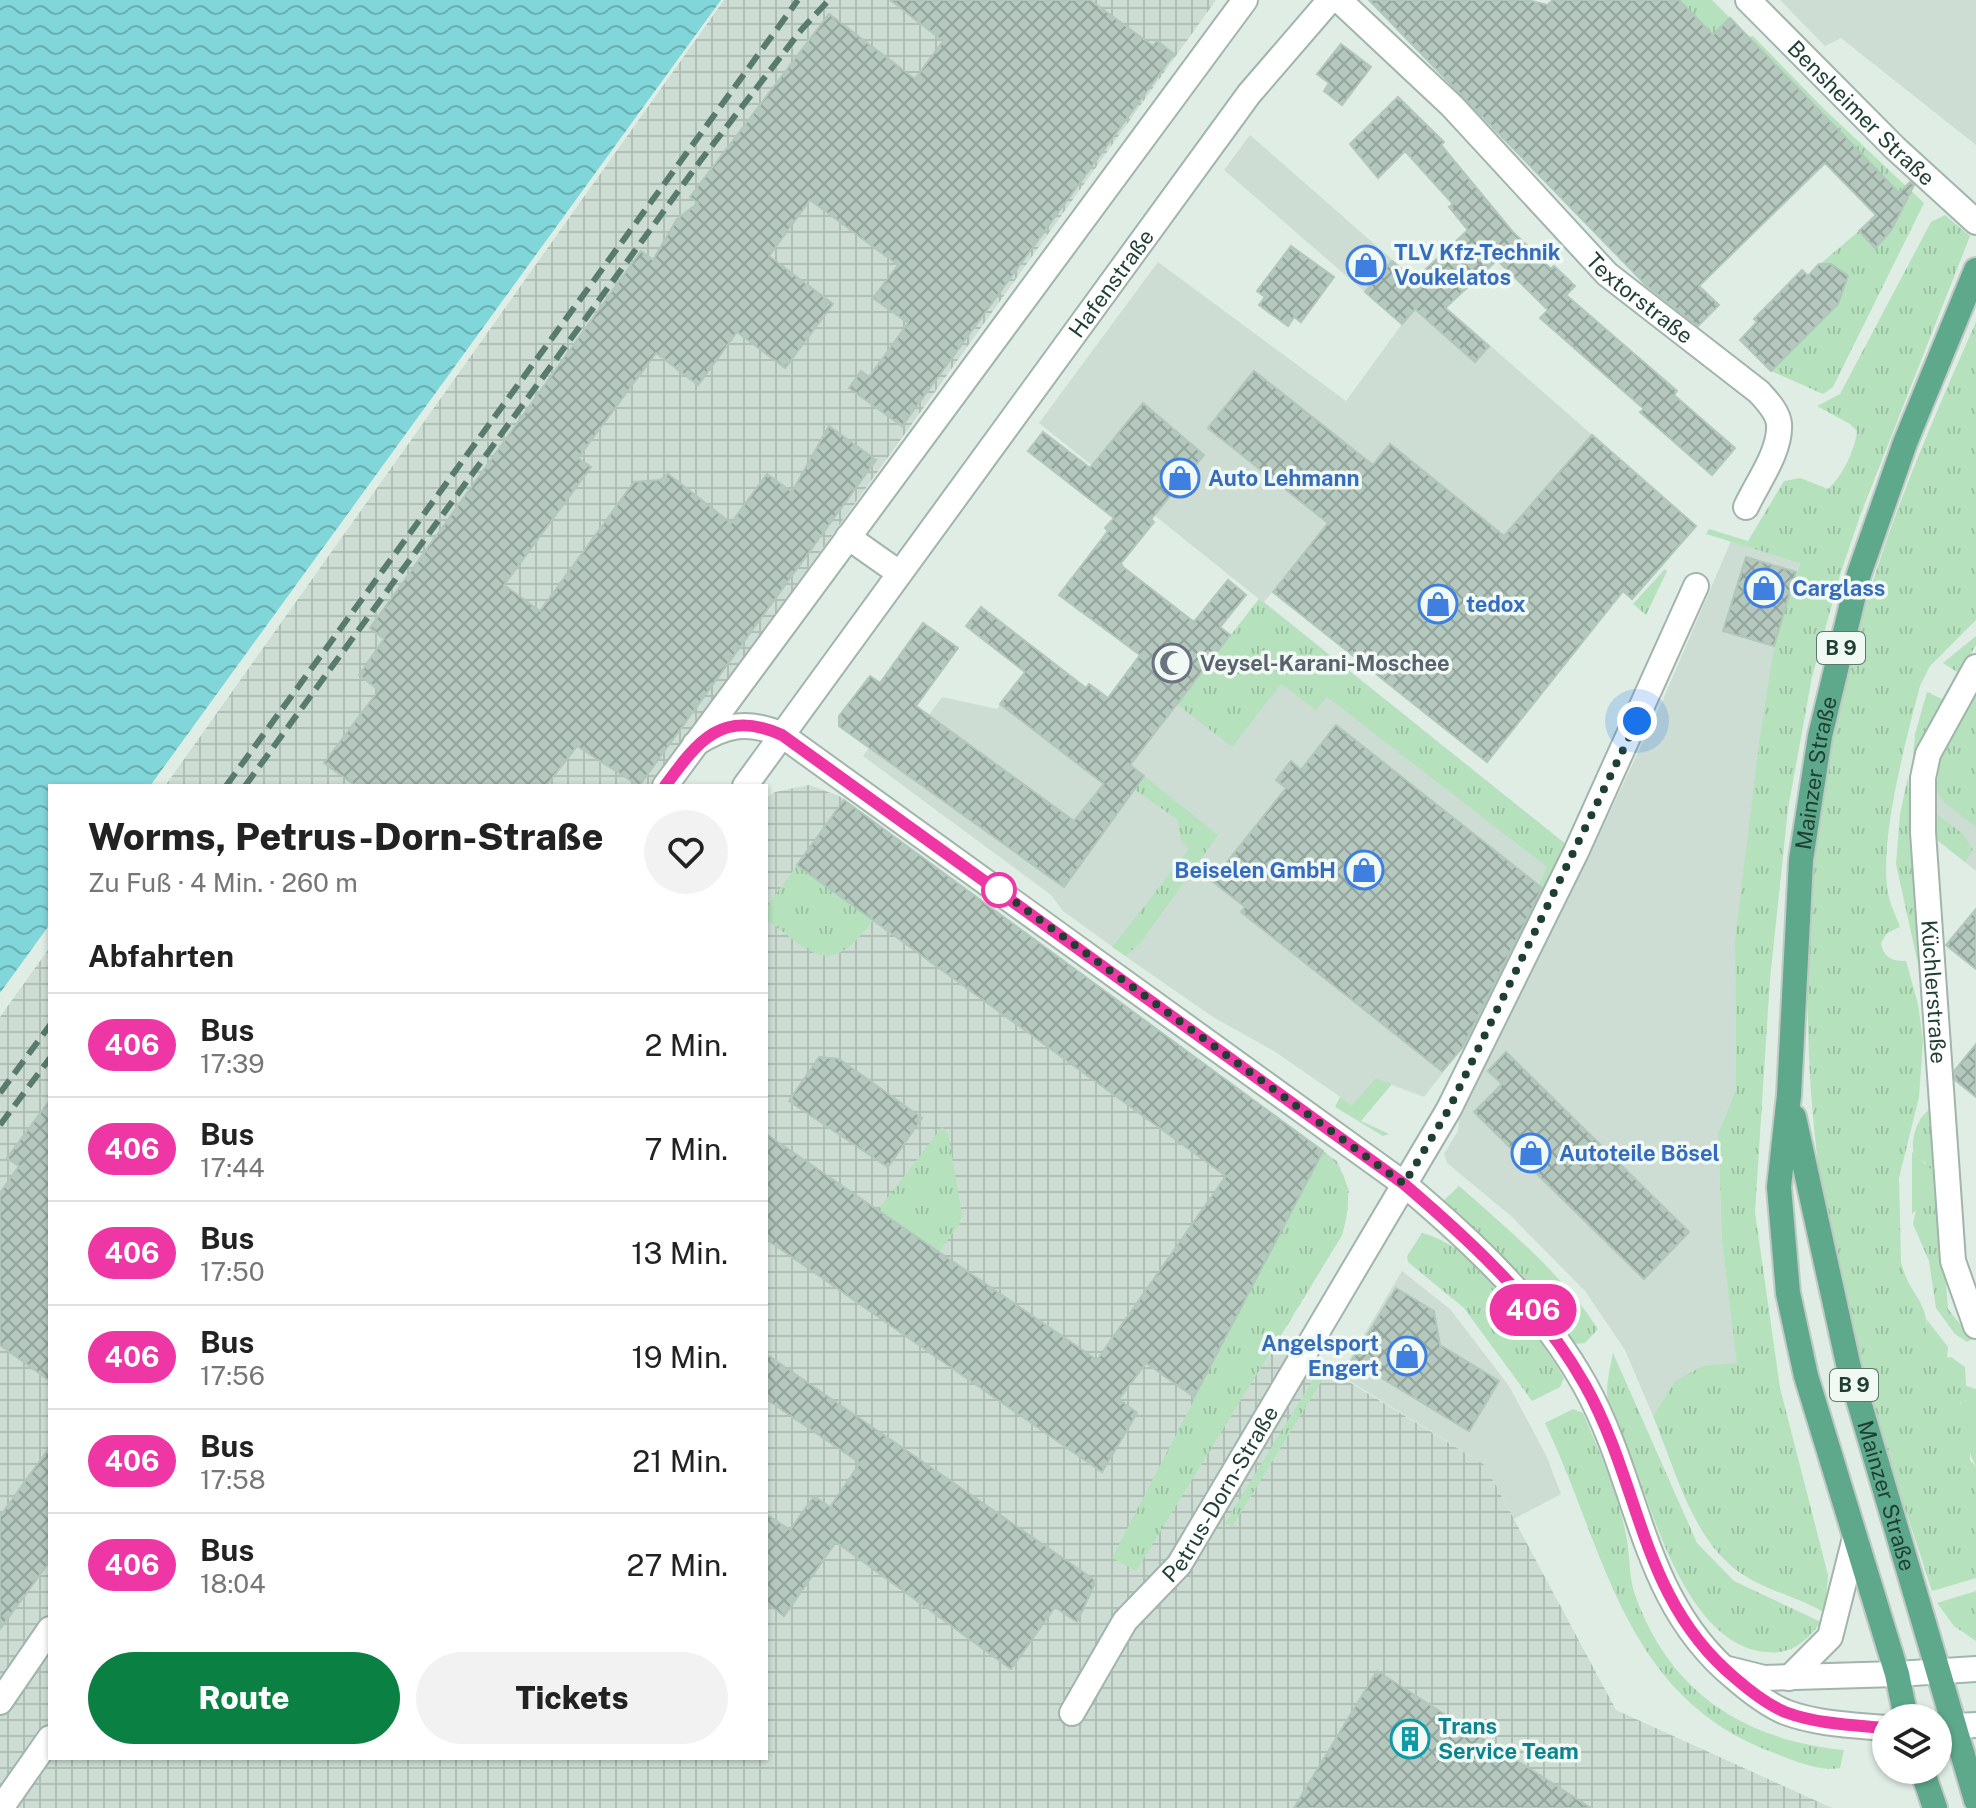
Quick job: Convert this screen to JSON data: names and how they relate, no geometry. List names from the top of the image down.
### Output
{
  "streets": {
    "main road": ["B 9", "Mainzer Straße"],
    "street": [
      "Bensheimer Straße",
      "Hafenstraße",
      "Textorstraße",
      "Küchlerstraße",
      "Petrus-Dorn-Straße"
    ]
  },
  "places": {
    "shop": [
      "TLV Kfz-Technik Voukelatos",
      "Auto Lehmann",
      "Carglass",
      "tedox",
      "Beiselen GmbH",
      "Autoteile Bösel",
      "Angelsport Engert"
    ],
    "mosque": ["Veysel-Karani-Moschee"],
    "building": ["Trans Service Team"]
  },
  "lines": ["bus line 406"],
  "page": {
    "on_map": "406",
    "heading": [
      ["Worms, Petrus-Dorn-Straße", "Zu Fuß · 4 Min. · 260 m"],
      "Abfahrten"
    ],
    "list": [
      {
        "mark": "406",
        "name": "Bus",
        "note": "17:39",
        "value": "2 Min."
      },
      {
        "mark": "406",
        "name": "Bus",
        "note": "17:44",
        "value": "7 Min."
      },
      {
        "mark": "406",
        "name": "Bus",
        "note": "17:50",
        "value": "13 Min."
      },
      {
        "mark": "406",
        "name": "Bus",
        "note": "17:56",
        "value": "19 Min."
      },
      {
        "mark": "406",
        "name": "Bus",
        "note": "17:58",
        "value": "21 Min."
      },
      {
        "mark": "406",
        "name": "Bus",
        "note": "18:04",
        "value": "27 Min."
      }
    ],
    "buttons": ["Route", "Tickets"]
  }
}
